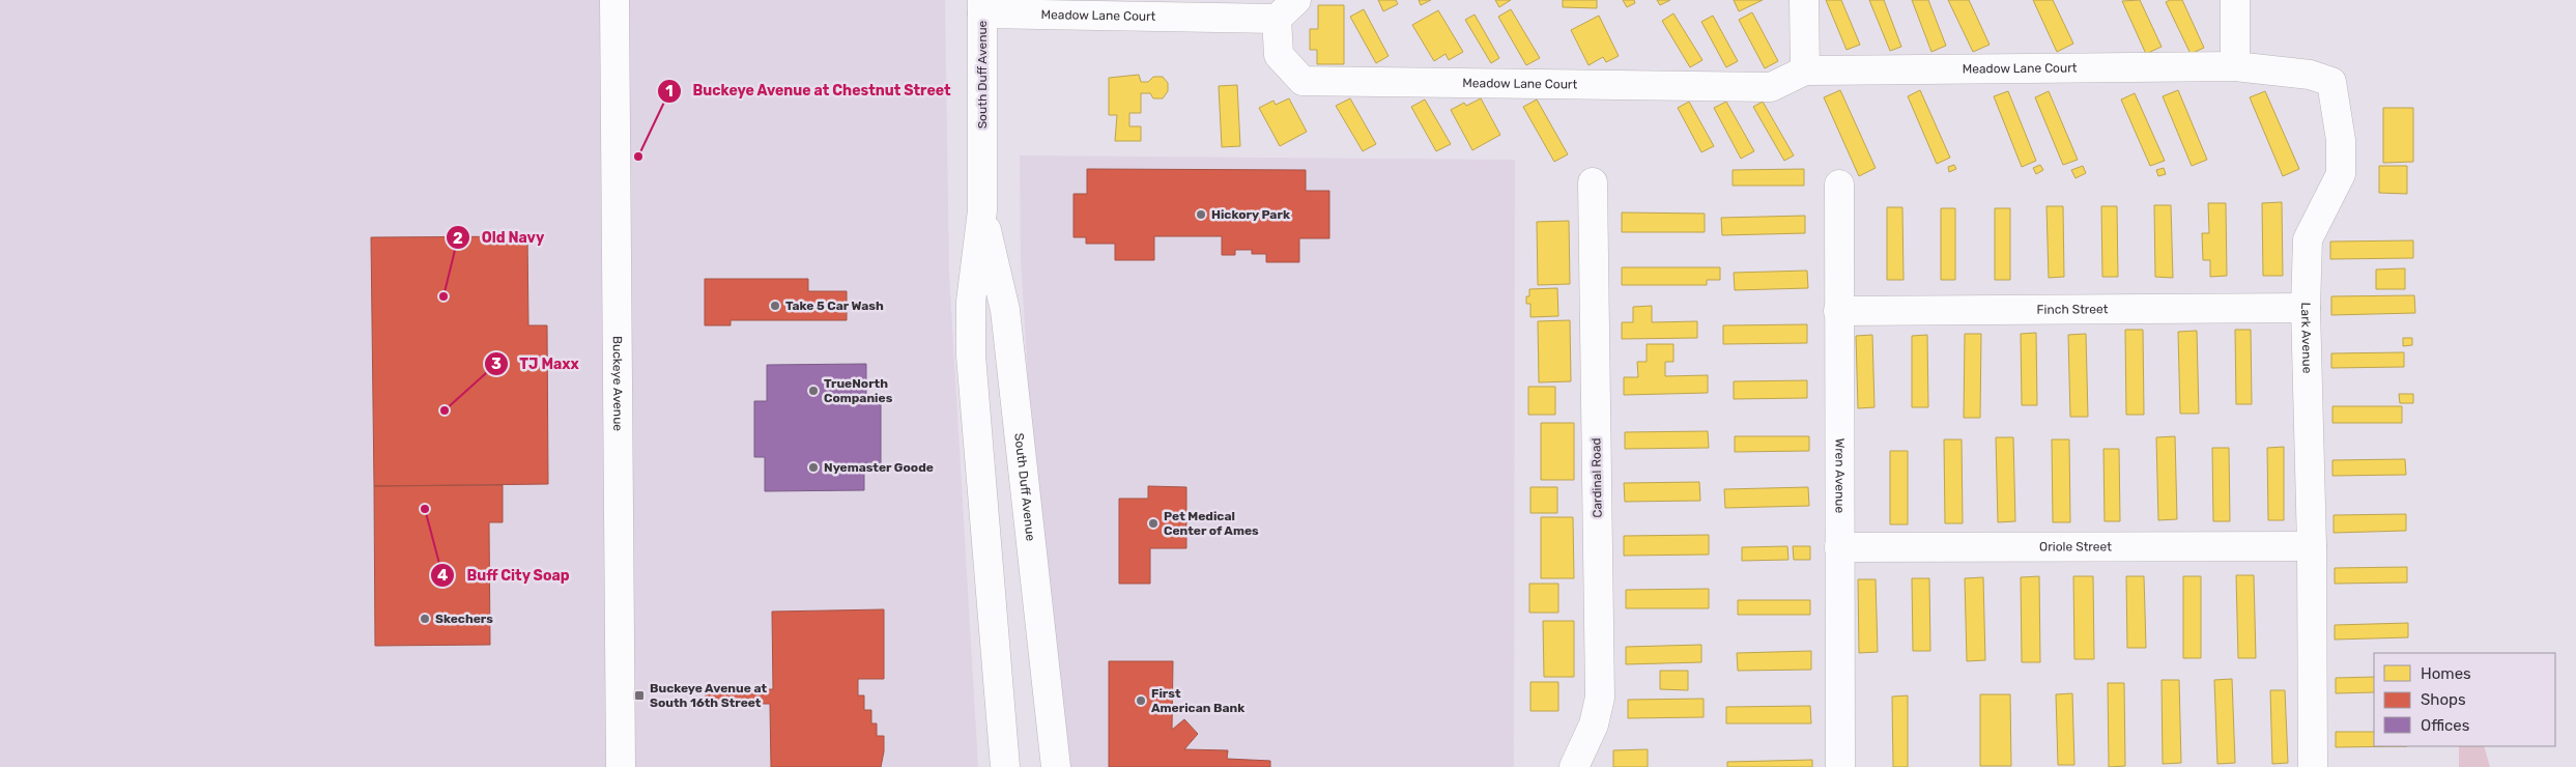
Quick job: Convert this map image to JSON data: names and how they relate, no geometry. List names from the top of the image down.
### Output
{
  "streets": {
    "street": [
      "Meadow Lane Court",
      "South Duff Avenue",
      "Finch Street",
      "Lark Avenue",
      "Buckeye Avenue",
      "Wren Avenue",
      "Cardinal Road",
      "Oriole Street"
    ]
  },
  "crossings": [
    ["Meadow Lane Court", "South Duff Avenue"],
    ["Meadow Lane Court", "Lark Avenue"],
    ["Finch Street", "Lark Avenue"],
    ["Finch Street", "Wren Avenue"],
    ["Lark Avenue", "Oriole Street"],
    ["Wren Avenue", "Oriole Street"]
  ],
  "places": {
    "other": [
      "Buckeye Avenue at Chestnut Street",
      "Hickory Park",
      "Old Navy",
      "Take 5 Car Wash",
      "TrueNorth Companies",
      "TJ Maxx",
      "Nyemaster Goode",
      "Buff City Soap",
      "Pet Medical Center of Ames",
      "Skechers",
      "First American Bank"
    ],
    "transit": ["Buckeye Avenue at South 16th Street"]
  },
  "legend": ["Homes", "Shops", "Offices"]
}
